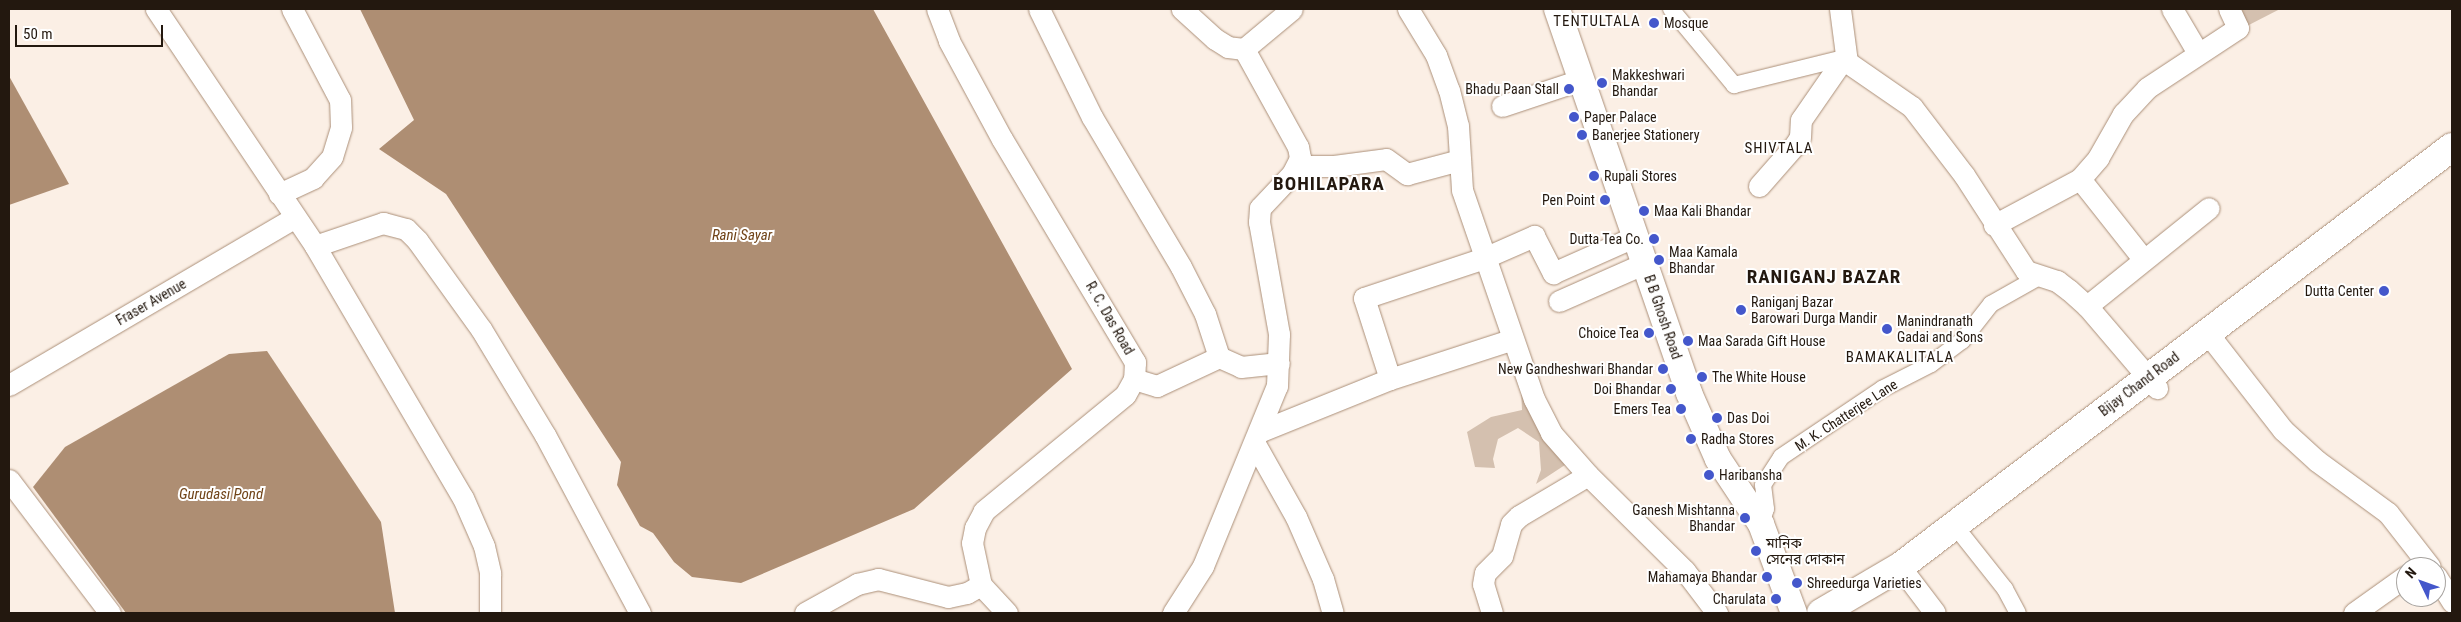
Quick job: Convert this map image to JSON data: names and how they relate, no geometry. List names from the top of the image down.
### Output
{
  "streets": {
    "main road": ["Bijay Chand Road"],
    "street": [
      "Fraser Avenue",
      "B B Ghosh Road",
      "R. C. Das Road",
      "M. K. Chatterjee Lane"
    ]
  },
  "crossings": [
    ["B B Ghosh Road", "M. K. Chatterjee Lane"]
  ],
  "districts": [
    "TENTULTALA",
    "SHIVTALA",
    "BOHILAPARA",
    "RANIGANJ BAZAR",
    "BAMAKALITALA"
  ],
  "water": ["Rani Sayar", "Gurudasi Pond"],
  "places": [
    "Mosque",
    "Makkeshwari Bhandar",
    "Bhadu Paan Stall",
    "Paper Palace",
    "Banerjee Stationery",
    "Rupali Stores",
    "Pen Point",
    "Maa Kali Bhandar",
    "Dutta Tea Co.",
    "Maa Kamala Bhandar",
    "Dutta Center",
    "Raniganj Bazar Barowari Durga Mandir",
    "Manindranath Gadai and Sons",
    "Choice Tea",
    "Maa Sarada Gift House",
    "New Gandheshwari Bhandar",
    "The White House",
    "Doi Bhandar",
    "Emers Tea",
    "Das Doi",
    "Radha Stores",
    "Haribansha",
    "Ganesh Mishtanna Bhandar",
    "মানিক সেনের দোকান",
    "Mahamaya Bhandar",
    "Shreedurga Varieties",
    "Charulata"
  ],
  "scale_bar": "50 m",
  "north": "top left"
}
